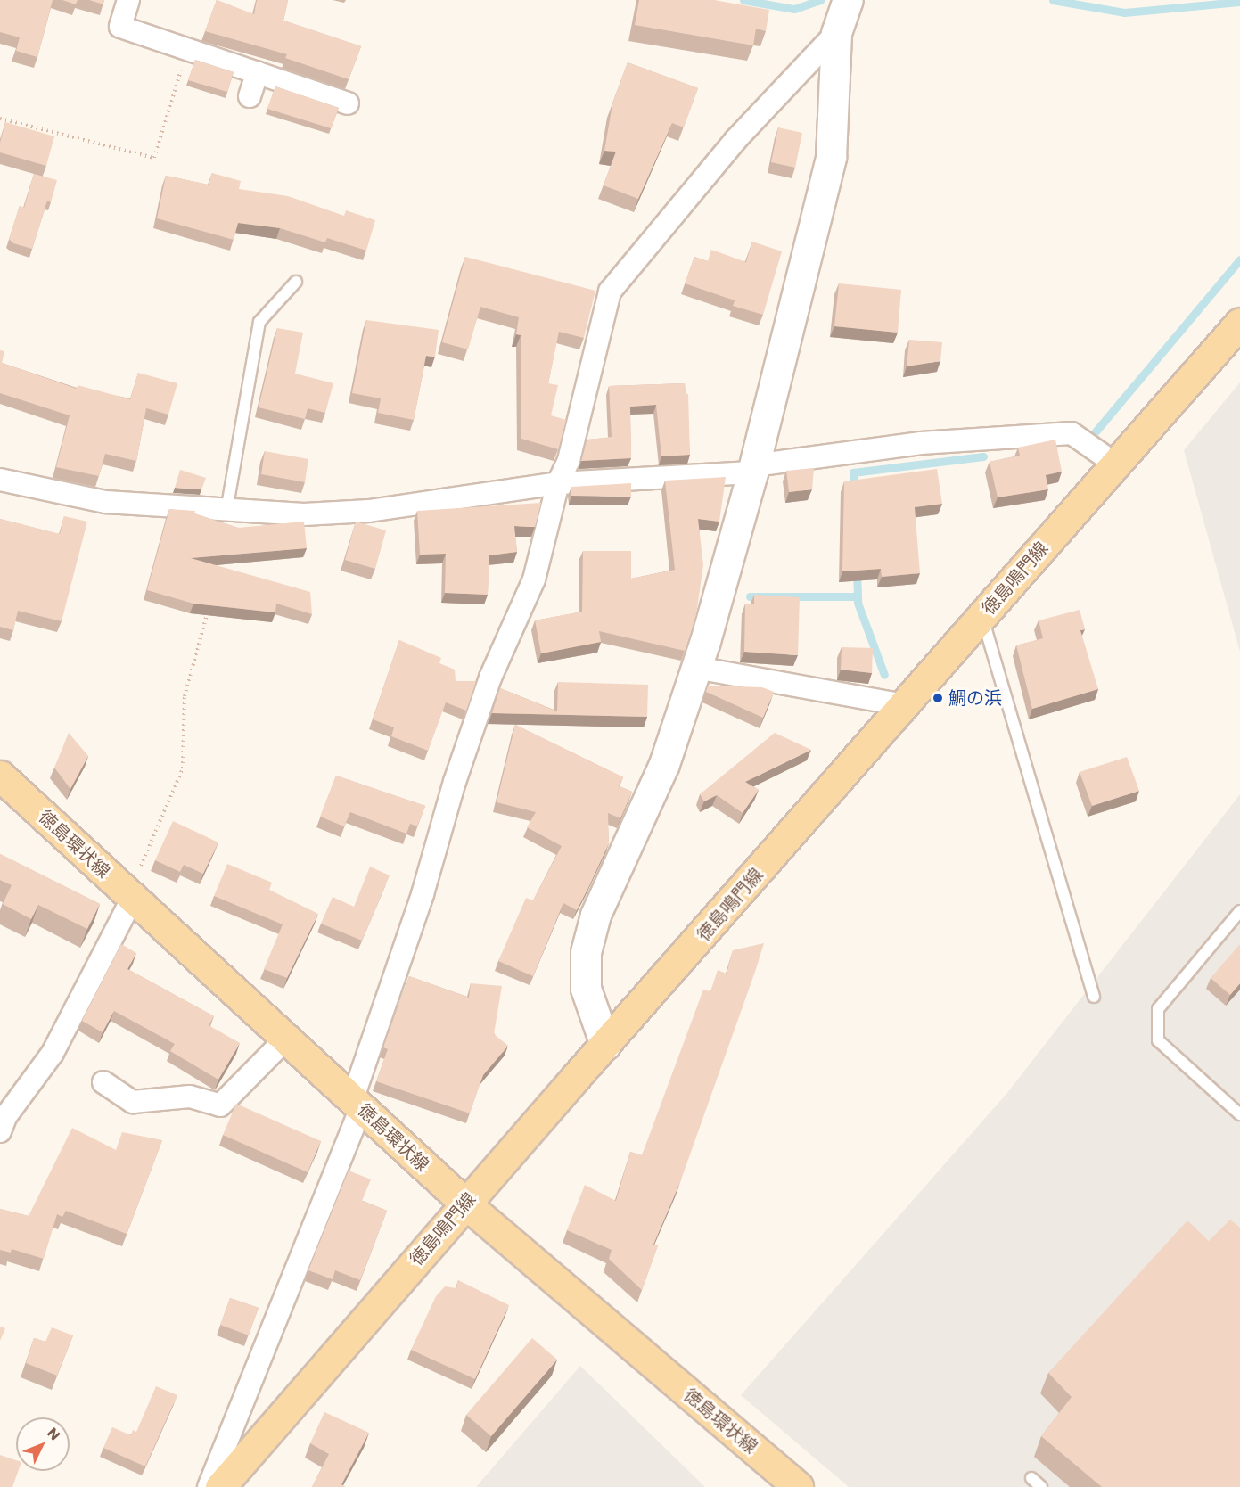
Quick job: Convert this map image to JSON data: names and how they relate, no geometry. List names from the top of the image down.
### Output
{
  "streets": {
    "main road": ["徳島鳴門線", "徳島環状線"]
  },
  "crossings": [
    ["徳島鳴門線", "徳島環状線"]
  ],
  "places": ["鯛の浜"],
  "north": "top right"
}
